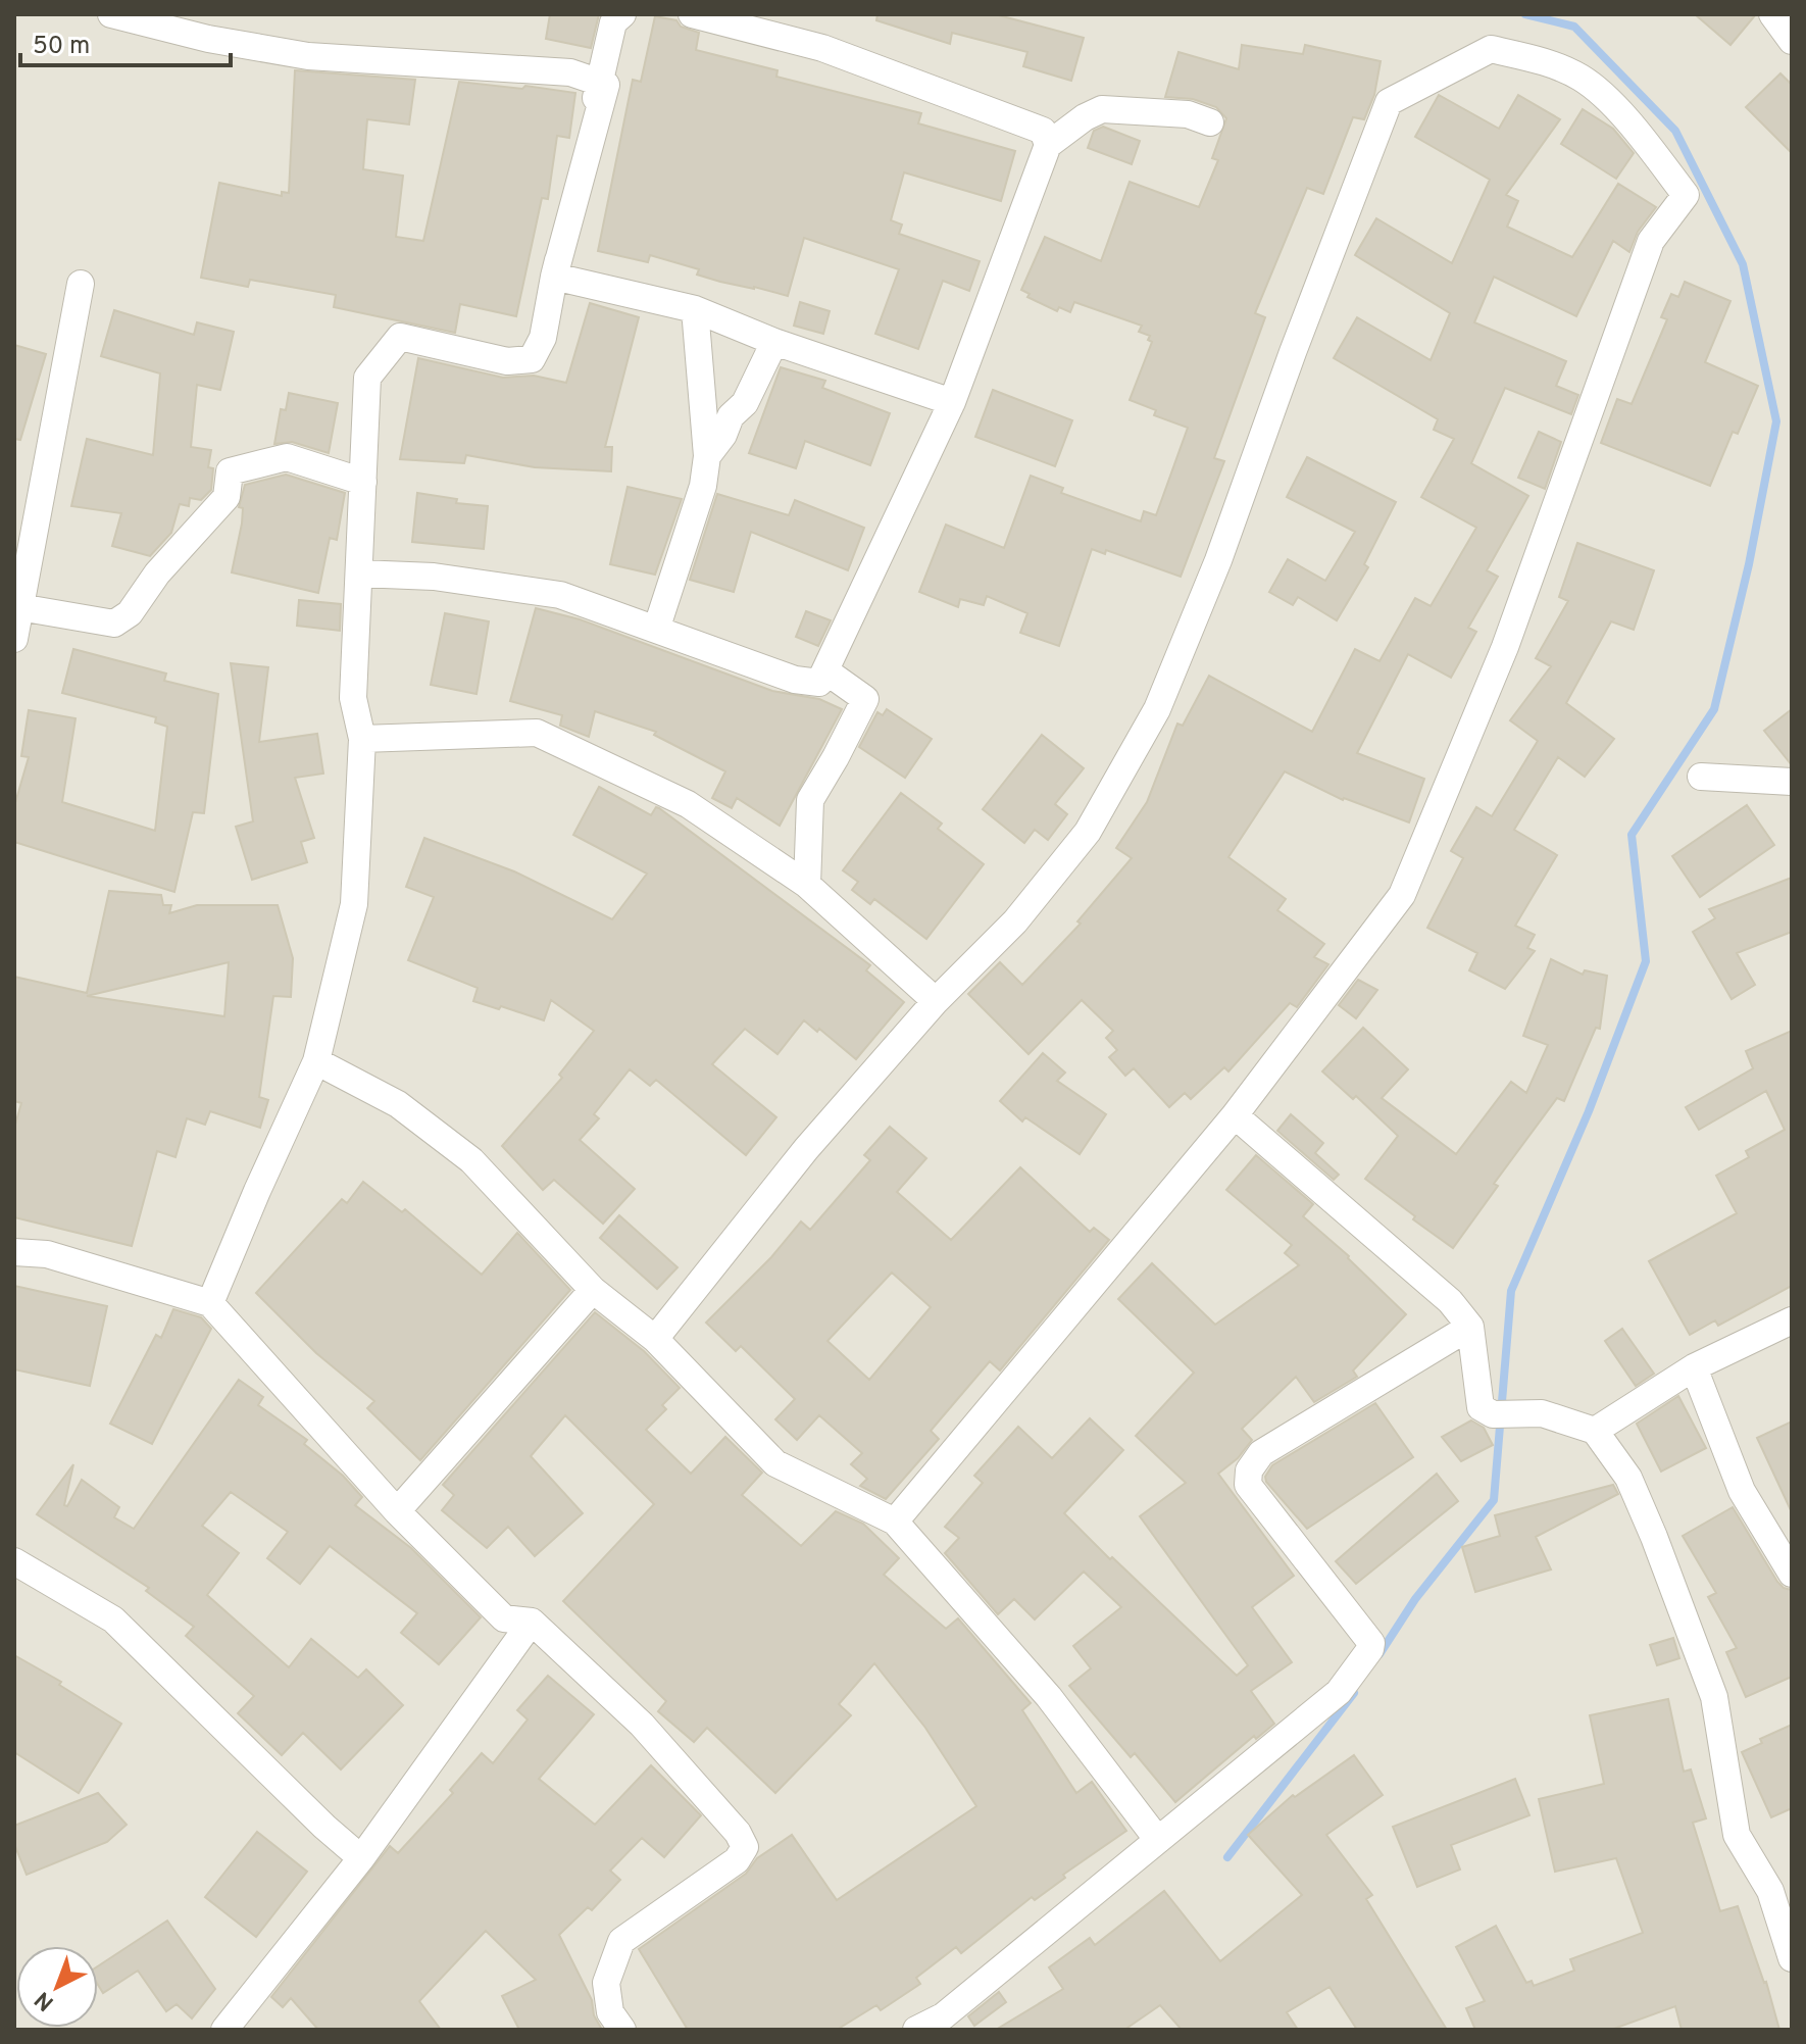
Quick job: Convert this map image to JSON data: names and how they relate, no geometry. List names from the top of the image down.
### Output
{
  "scale_bar": "50 m",
  "north": "bottom left"
}
